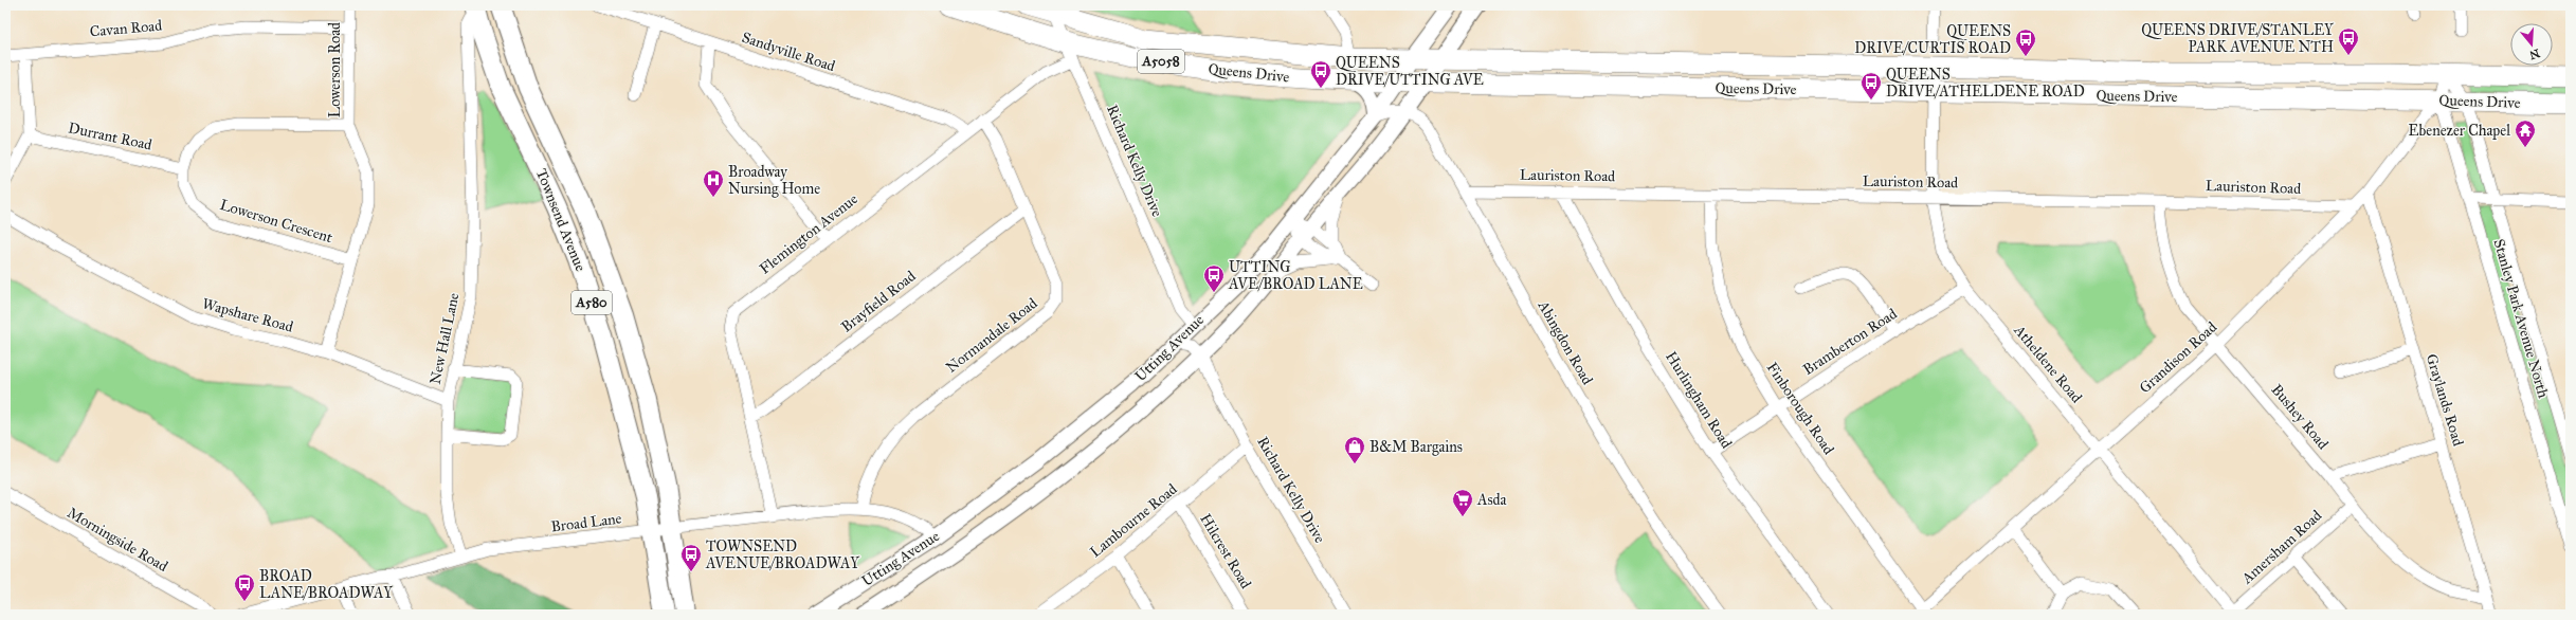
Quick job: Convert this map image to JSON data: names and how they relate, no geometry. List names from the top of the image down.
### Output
{
  "streets": {
    "highway": ["A5058", "Queens Drive"],
    "main road": ["Townsend Avenue", "A580"],
    "street": [
      "Cavan Road",
      "Sandyville Road",
      "Lowerson Road",
      "Durrant Road",
      "Richard Kelly Drive",
      "Lauriston Road",
      "Lowerson Crescent",
      "Flemington Avenue",
      "Brayfield Road",
      "Wapshare Road",
      "Stanley Park Avenue North",
      "Normandale Road",
      "New Hall Lane",
      "Bramberton Road",
      "Abingdon Road",
      "Utting Avenue",
      "Grandison Road",
      "Atheldene Road",
      "Hurlingham Road",
      "Graylands Road",
      "Finborough Road",
      "Bushey Road",
      "Lambourne Road",
      "Broad Lane",
      "Morningside Road",
      "Amersham Road",
      "Hilcrest Road"
    ]
  },
  "crossings": [
    ["Cavan Road", "Lowerson Road"],
    ["Sandyville Road", "Flemington Avenue"],
    ["Lowerson Road", "Lowerson Crescent"],
    ["Lowerson Road", "Wapshare Road"],
    ["Queens Drive", "Richard Kelly Drive"],
    ["Queens Drive", "Flemington Avenue"],
    ["Queens Drive", "Stanley Park Avenue North"],
    ["Queens Drive", "Utting Avenue"],
    ["Queens Drive", "Grandison Road"],
    ["Queens Drive", "Atheldene Road"],
    ["Durrant Road", "Lowerson Crescent"],
    ["Richard Kelly Drive", "Flemington Avenue"],
    ["Richard Kelly Drive", "Utting Avenue"],
    ["Richard Kelly Drive", "Lambourne Road"],
    ["Lauriston Road", "Abingdon Road"],
    ["Lauriston Road", "Grandison Road"],
    ["Lauriston Road", "Atheldene Road"],
    ["Lauriston Road", "Hurlingham Road"],
    ["Lauriston Road", "Finborough Road"],
    ["Lauriston Road", "Bushey Road"],
    ["Townsend Avenue", "New Hall Lane"],
    ["Townsend Avenue", "Broad Lane"],
    ["Flemington Avenue", "Brayfield Road"],
    ["Flemington Avenue", "Normandale Road"],
    ["Flemington Avenue", "Broad Lane"],
    ["Brayfield Road", "Normandale Road"],
    ["Wapshare Road", "New Hall Lane"],
    ["Stanley Park Avenue North", "Grandison Road"],
    ["Normandale Road", "Broad Lane"],
    ["New Hall Lane", "Broad Lane"],
    ["Bramberton Road", "Atheldene Road"],
    ["Bramberton Road", "Hurlingham Road"],
    ["Bramberton Road", "Finborough Road"],
    ["Abingdon Road", "Utting Avenue"],
    ["Utting Avenue", "Broad Lane"],
    ["Grandison Road", "Atheldene Road"],
    ["Grandison Road", "Graylands Road"],
    ["Grandison Road", "Finborough Road"],
    ["Grandison Road", "Bushey Road"],
    ["Atheldene Road", "Amersham Road"],
    ["Graylands Road", "Bushey Road"],
    ["Bushey Road", "Amersham Road"],
    ["Lambourne Road", "Hilcrest Road"]
  ],
  "places": {
    "bus stop": [
      "QUEENS DRIVE/STANLEY PARK AVENUE NTH",
      "QUEENS DRIVE/CURTIS ROAD",
      "QUEENS DRIVE/UTTING AVE",
      "QUEENS DRIVE/ATHELDENE ROAD",
      "UTTING AVE/BROAD LANE",
      "TOWNSEND AVENUE/BROADWAY",
      "BROAD LANE/BROADWAY"
    ],
    "temple": ["Ebenezer Chapel"],
    "hospital": ["Broadway Nursing Home"],
    "shop": ["B&M Bargains"],
    "supermarket": ["Asda"]
  },
  "north": "bottom"
}
